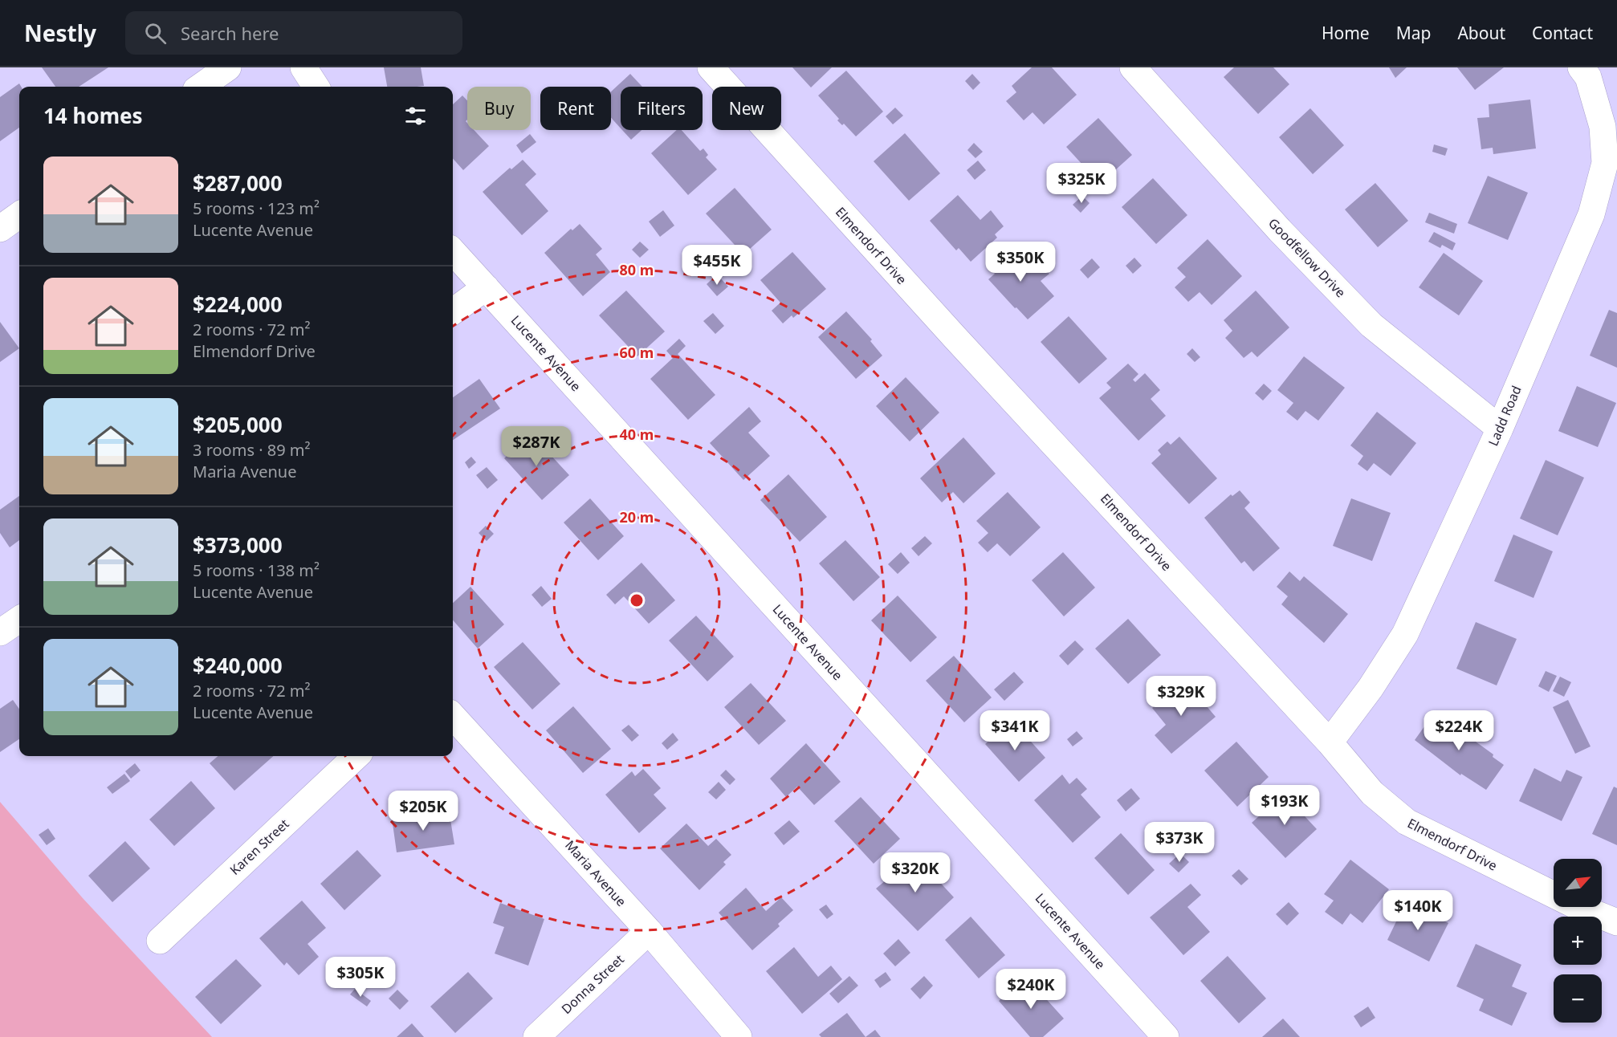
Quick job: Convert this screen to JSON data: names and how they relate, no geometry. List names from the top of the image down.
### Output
{
  "streets": {
    "street": [
      "Elmendorf Drive",
      "Goodfellow Drive",
      "Lucente Avenue",
      "Ladd Road",
      "Karen Street",
      "Maria Avenue",
      "Donna Street"
    ]
  },
  "crossings": [
    ["Elmendorf Drive", "Ladd Road"],
    ["Goodfellow Drive", "Ladd Road"],
    ["Maria Avenue", "Donna Street"]
  ],
  "north": "top right",
  "page": {
    "header": "Nestly",
    "search": "Search here",
    "nav": [
      "Home",
      "Map",
      "About",
      "Contact"
    ],
    "chip": [
      "Buy",
      "Rent",
      "Filters",
      "New"
    ],
    "heading": "14 homes",
    "list": [
      {
        "name": "$287,000",
        "note": "5 rooms · 123 m² · Lucente Avenue"
      },
      {
        "name": "$224,000",
        "note": "2 rooms · 72 m² · Elmendorf Drive"
      },
      {
        "name": "$205,000",
        "note": "3 rooms · 89 m² · Maria Avenue"
      },
      {
        "name": "$373,000",
        "note": "5 rooms · 138 m² · Lucente Avenue"
      },
      {
        "name": "$240,000",
        "note": "2 rooms · 72 m² · Lucente Avenue"
      }
    ],
    "price": [
      "$325K",
      "$350K",
      "$455K",
      "$287K",
      "$329K",
      "$341K",
      "$224K",
      "$193K",
      "$205K",
      "$373K",
      "$320K",
      "$140K",
      "$305K",
      "$240K"
    ],
    "map_buttons": ["+", "−"]
  },
  "rings": [
    "80 m",
    "60 m",
    "40 m",
    "20 m"
  ]
}
